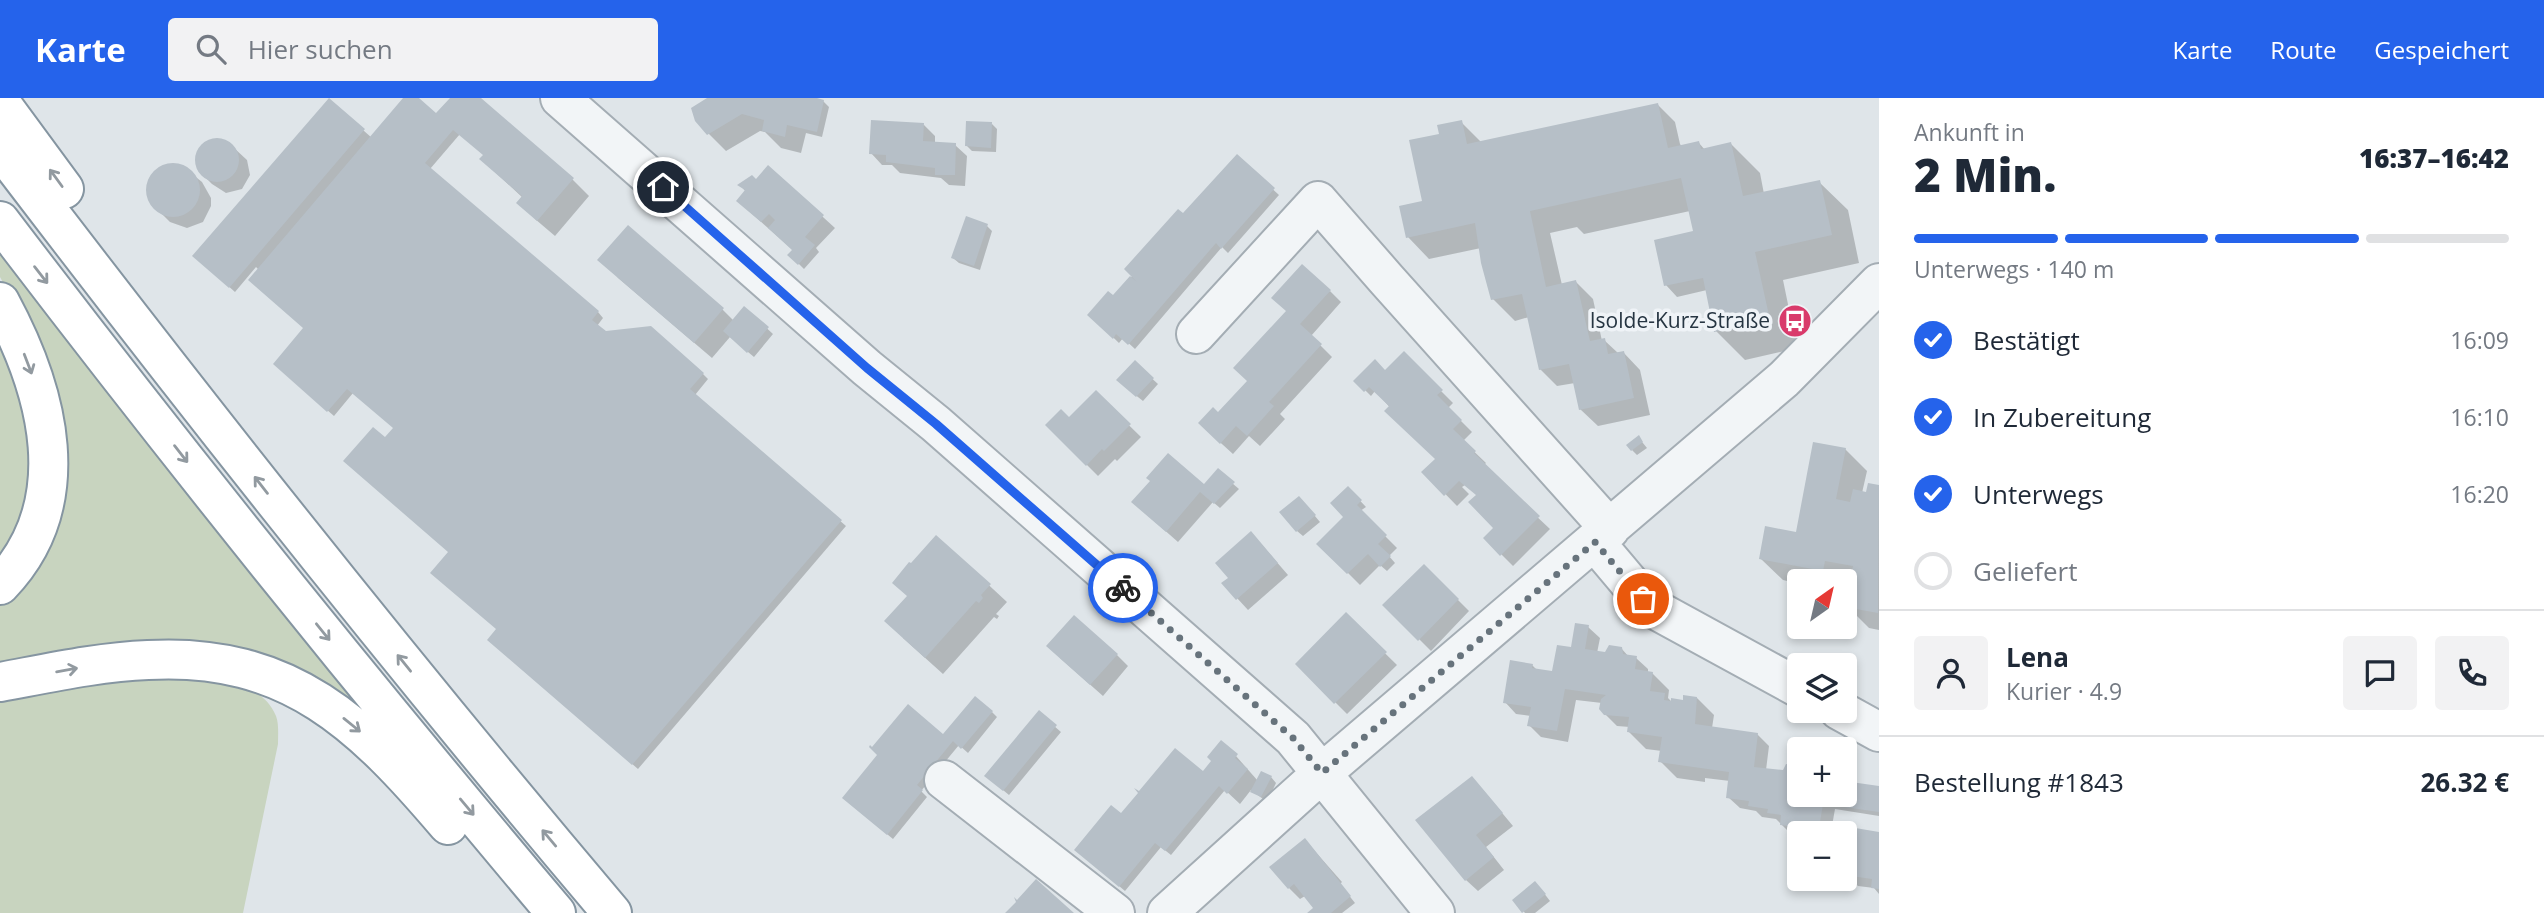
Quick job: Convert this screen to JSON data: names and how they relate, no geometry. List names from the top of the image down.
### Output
{
  "places": {
    "bus stop": ["Isolde-Kurz-Straße"]
  },
  "north": "top right",
  "page": {
    "header": "Karte",
    "search": "Hier suchen",
    "nav": ["Karte", "Route", "Gespeichert"],
    "heading": ["2 Min.", "Ankunft in", "16:37–16:42"],
    "panel": [
      "Lena",
      "Kurier · 4.9",
      "Bestellung #1843",
      "26.32 €"
    ],
    "bar": "Unterwegs · 140 m",
    "list": [
      ["Bestätigt", "16:09"],
      ["In Zubereitung", "16:10"],
      ["Unterwegs", "16:20"],
      "Geliefert"
    ],
    "map_buttons": ["+", "−"]
  }
}
